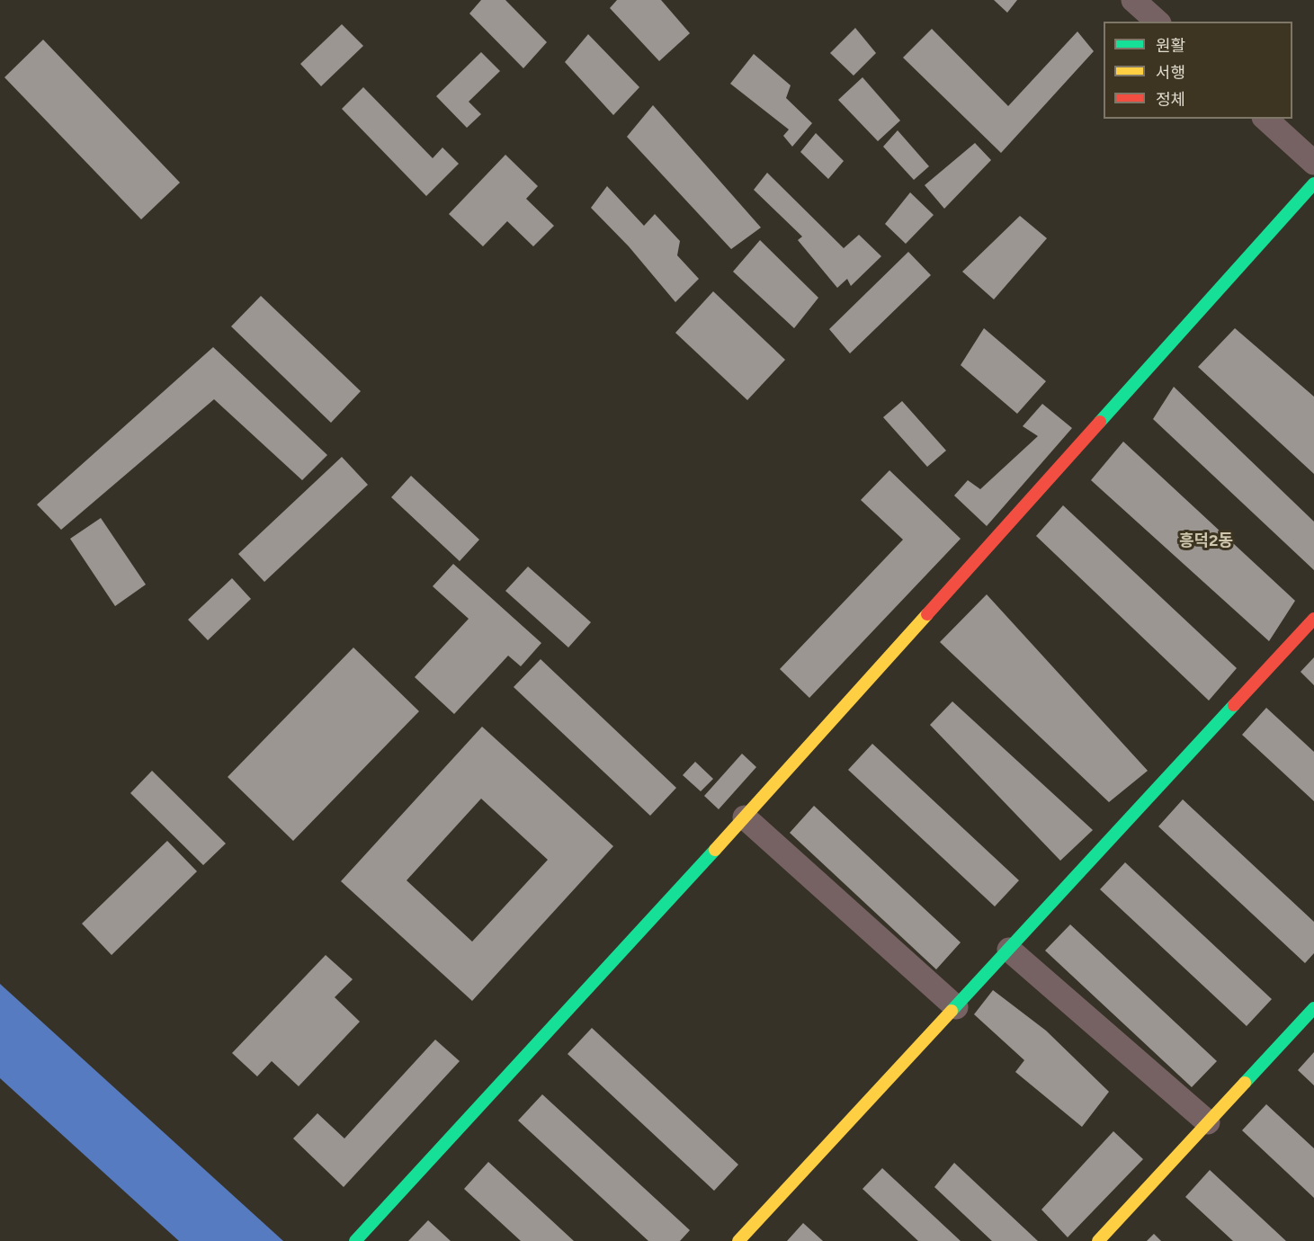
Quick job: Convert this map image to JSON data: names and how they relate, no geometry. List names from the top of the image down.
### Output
{
  "districts": ["흥덕2동"],
  "legend": ["원활", "서행", "정체"]
}
